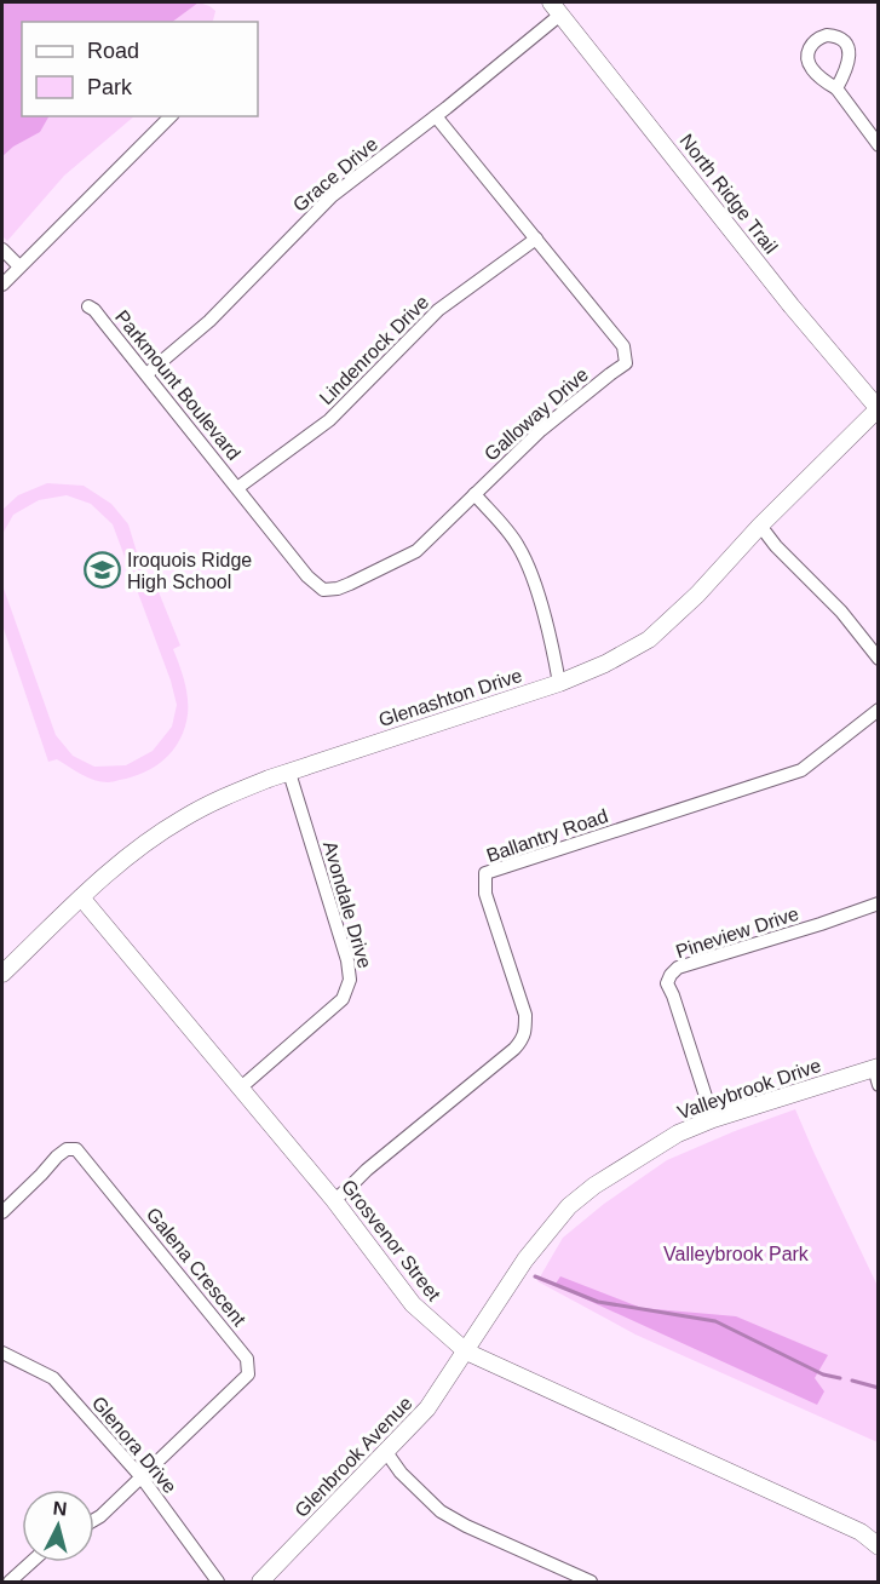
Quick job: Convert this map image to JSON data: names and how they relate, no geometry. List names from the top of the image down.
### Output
{
  "streets": {
    "street": [
      "Grace Drive",
      "North Ridge Trail",
      "Lindenrock Drive",
      "Parkmount Boulevard",
      "Galloway Drive",
      "Glenashton Drive",
      "Ballantry Road",
      "Avondale Drive",
      "Pineview Drive",
      "Valleybrook Drive",
      "Grosvenor Street",
      "Galena Crescent",
      "Glenora Drive",
      "Glenbrook Avenue"
    ]
  },
  "crossings": [
    ["Grace Drive", "North Ridge Trail"],
    ["Grace Drive", "Parkmount Boulevard"],
    ["Grace Drive", "Galloway Drive"],
    ["North Ridge Trail", "Glenashton Drive"],
    ["Lindenrock Drive", "Parkmount Boulevard"],
    ["Lindenrock Drive", "Galloway Drive"],
    ["Parkmount Boulevard", "Galloway Drive"],
    ["Glenashton Drive", "Avondale Drive"],
    ["Glenashton Drive", "Grosvenor Street"],
    ["Ballantry Road", "Grosvenor Street"],
    ["Avondale Drive", "Grosvenor Street"],
    ["Pineview Drive", "Valleybrook Drive"],
    ["Valleybrook Drive", "Grosvenor Street"],
    ["Valleybrook Drive", "Glenbrook Avenue"],
    ["Grosvenor Street", "Glenbrook Avenue"],
    ["Galena Crescent", "Glenora Drive"]
  ],
  "parks": ["Valleybrook Park"],
  "places": {
    "school or university": ["Iroquois Ridge High School"]
  },
  "legend": ["Road", "Park"],
  "north": "top"
}
